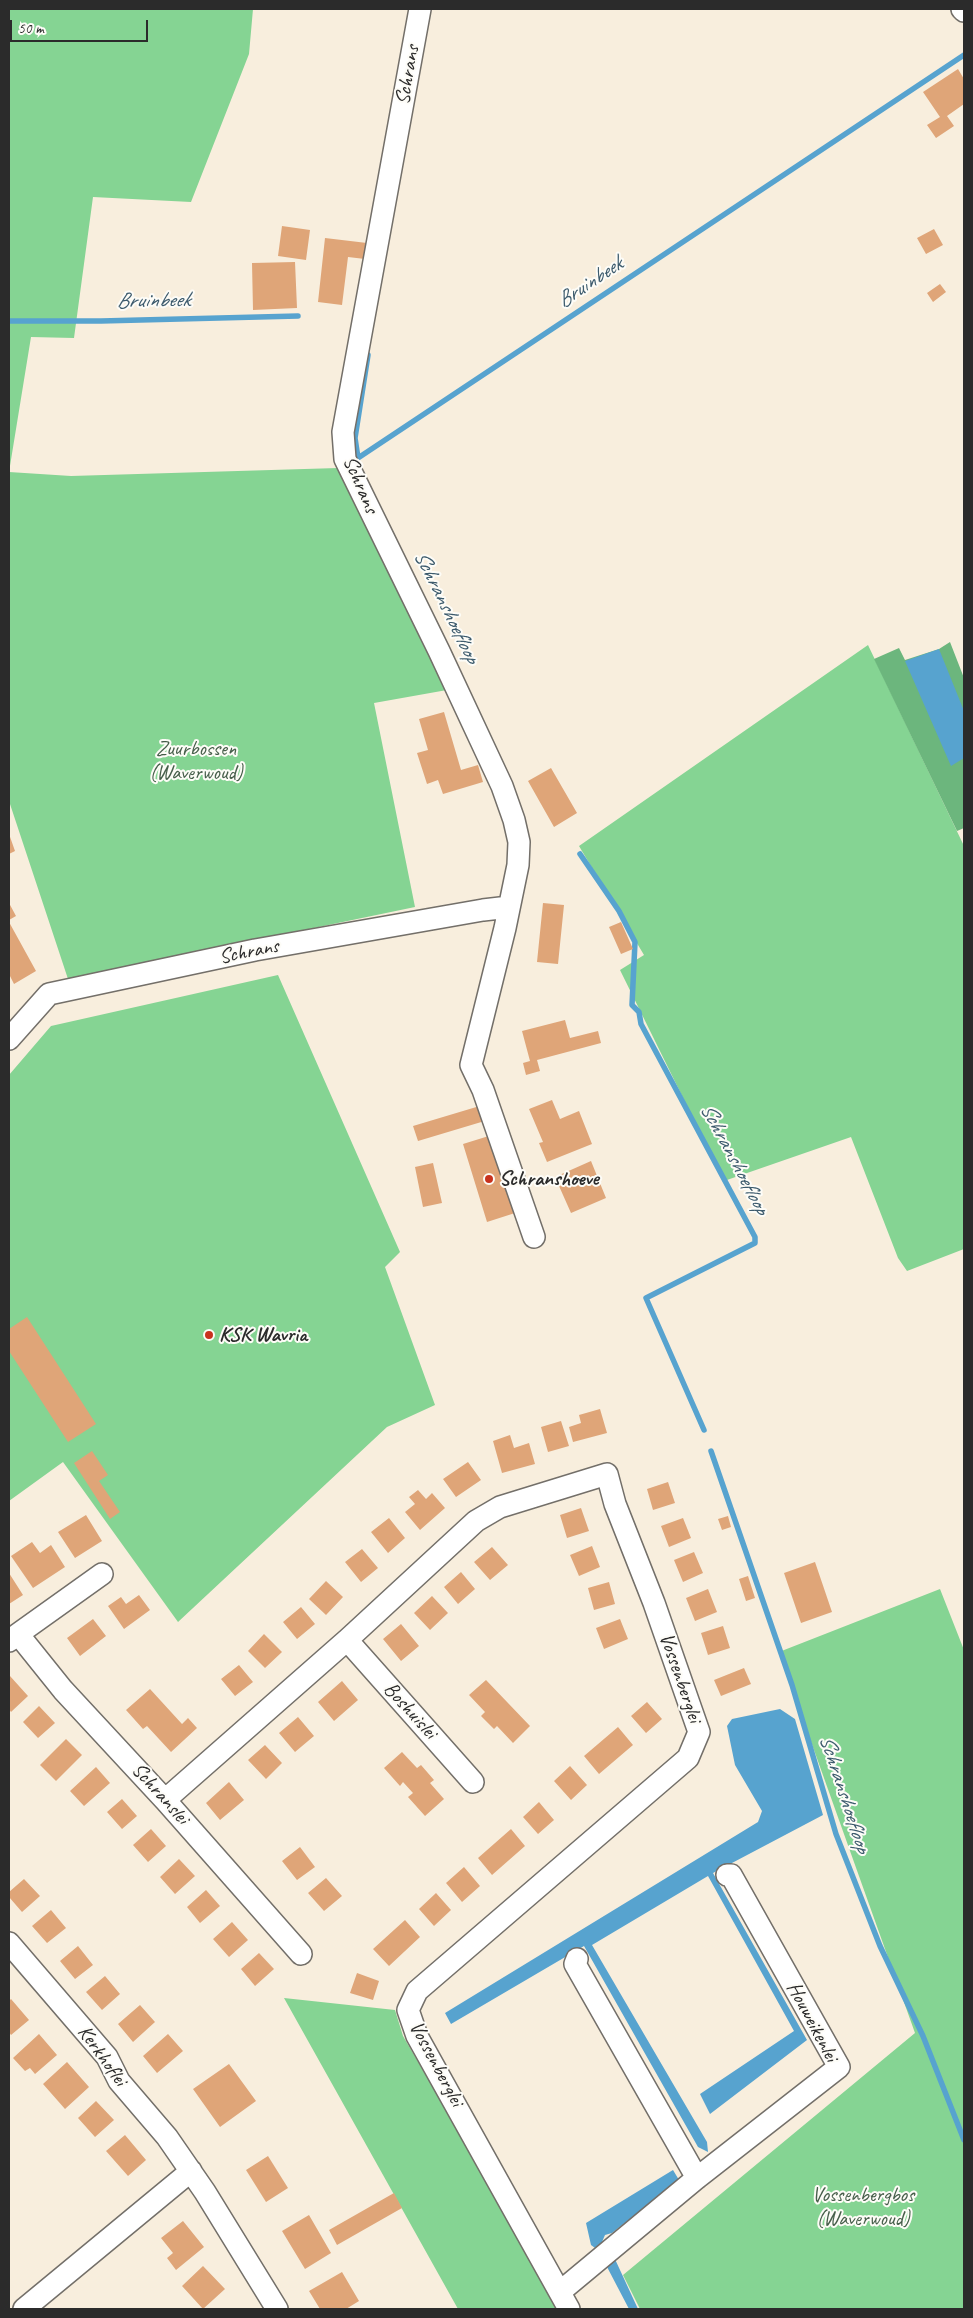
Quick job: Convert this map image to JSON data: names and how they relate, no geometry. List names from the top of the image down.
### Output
{
  "streets": {
    "street": [
      "Schrans",
      "Vossenberglei",
      "Boshuislei",
      "Schranslei",
      "Houweikenlei",
      "Kerkhoflei"
    ]
  },
  "crossings": [
    ["Vossenberglei", "Boshuislei"],
    ["Vossenberglei", "Schranslei"],
    ["Vossenberglei", "Houweikenlei"]
  ],
  "water": ["Bruinbeek", "Schranshoefloop"],
  "parks": ["Zuurbossen (Waverwoud)", "Vossenbergbos (Waverwoud)"],
  "places": ["Schranshoeve", "KSK Wavria"],
  "scale_bar": "50 m"
}
